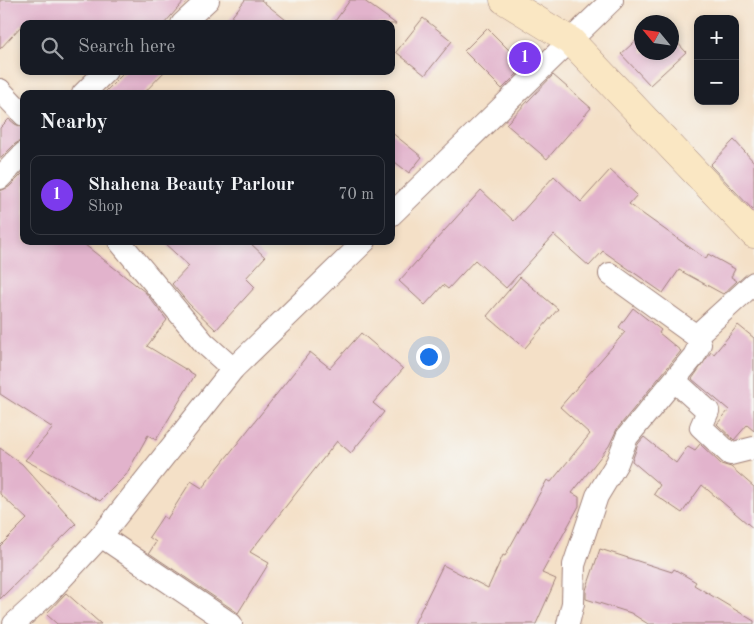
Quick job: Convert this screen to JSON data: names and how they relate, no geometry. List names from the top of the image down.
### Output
{
  "north": "top left",
  "page": {
    "map_buttons": ["+", "−"],
    "search": "Search here",
    "pins": "1",
    "heading": "Nearby",
    "list": [
      {
        "mark": "1",
        "name": "Shahena Beauty Parlour",
        "note": "Shop",
        "value": "70 m"
      }
    ]
  }
}
